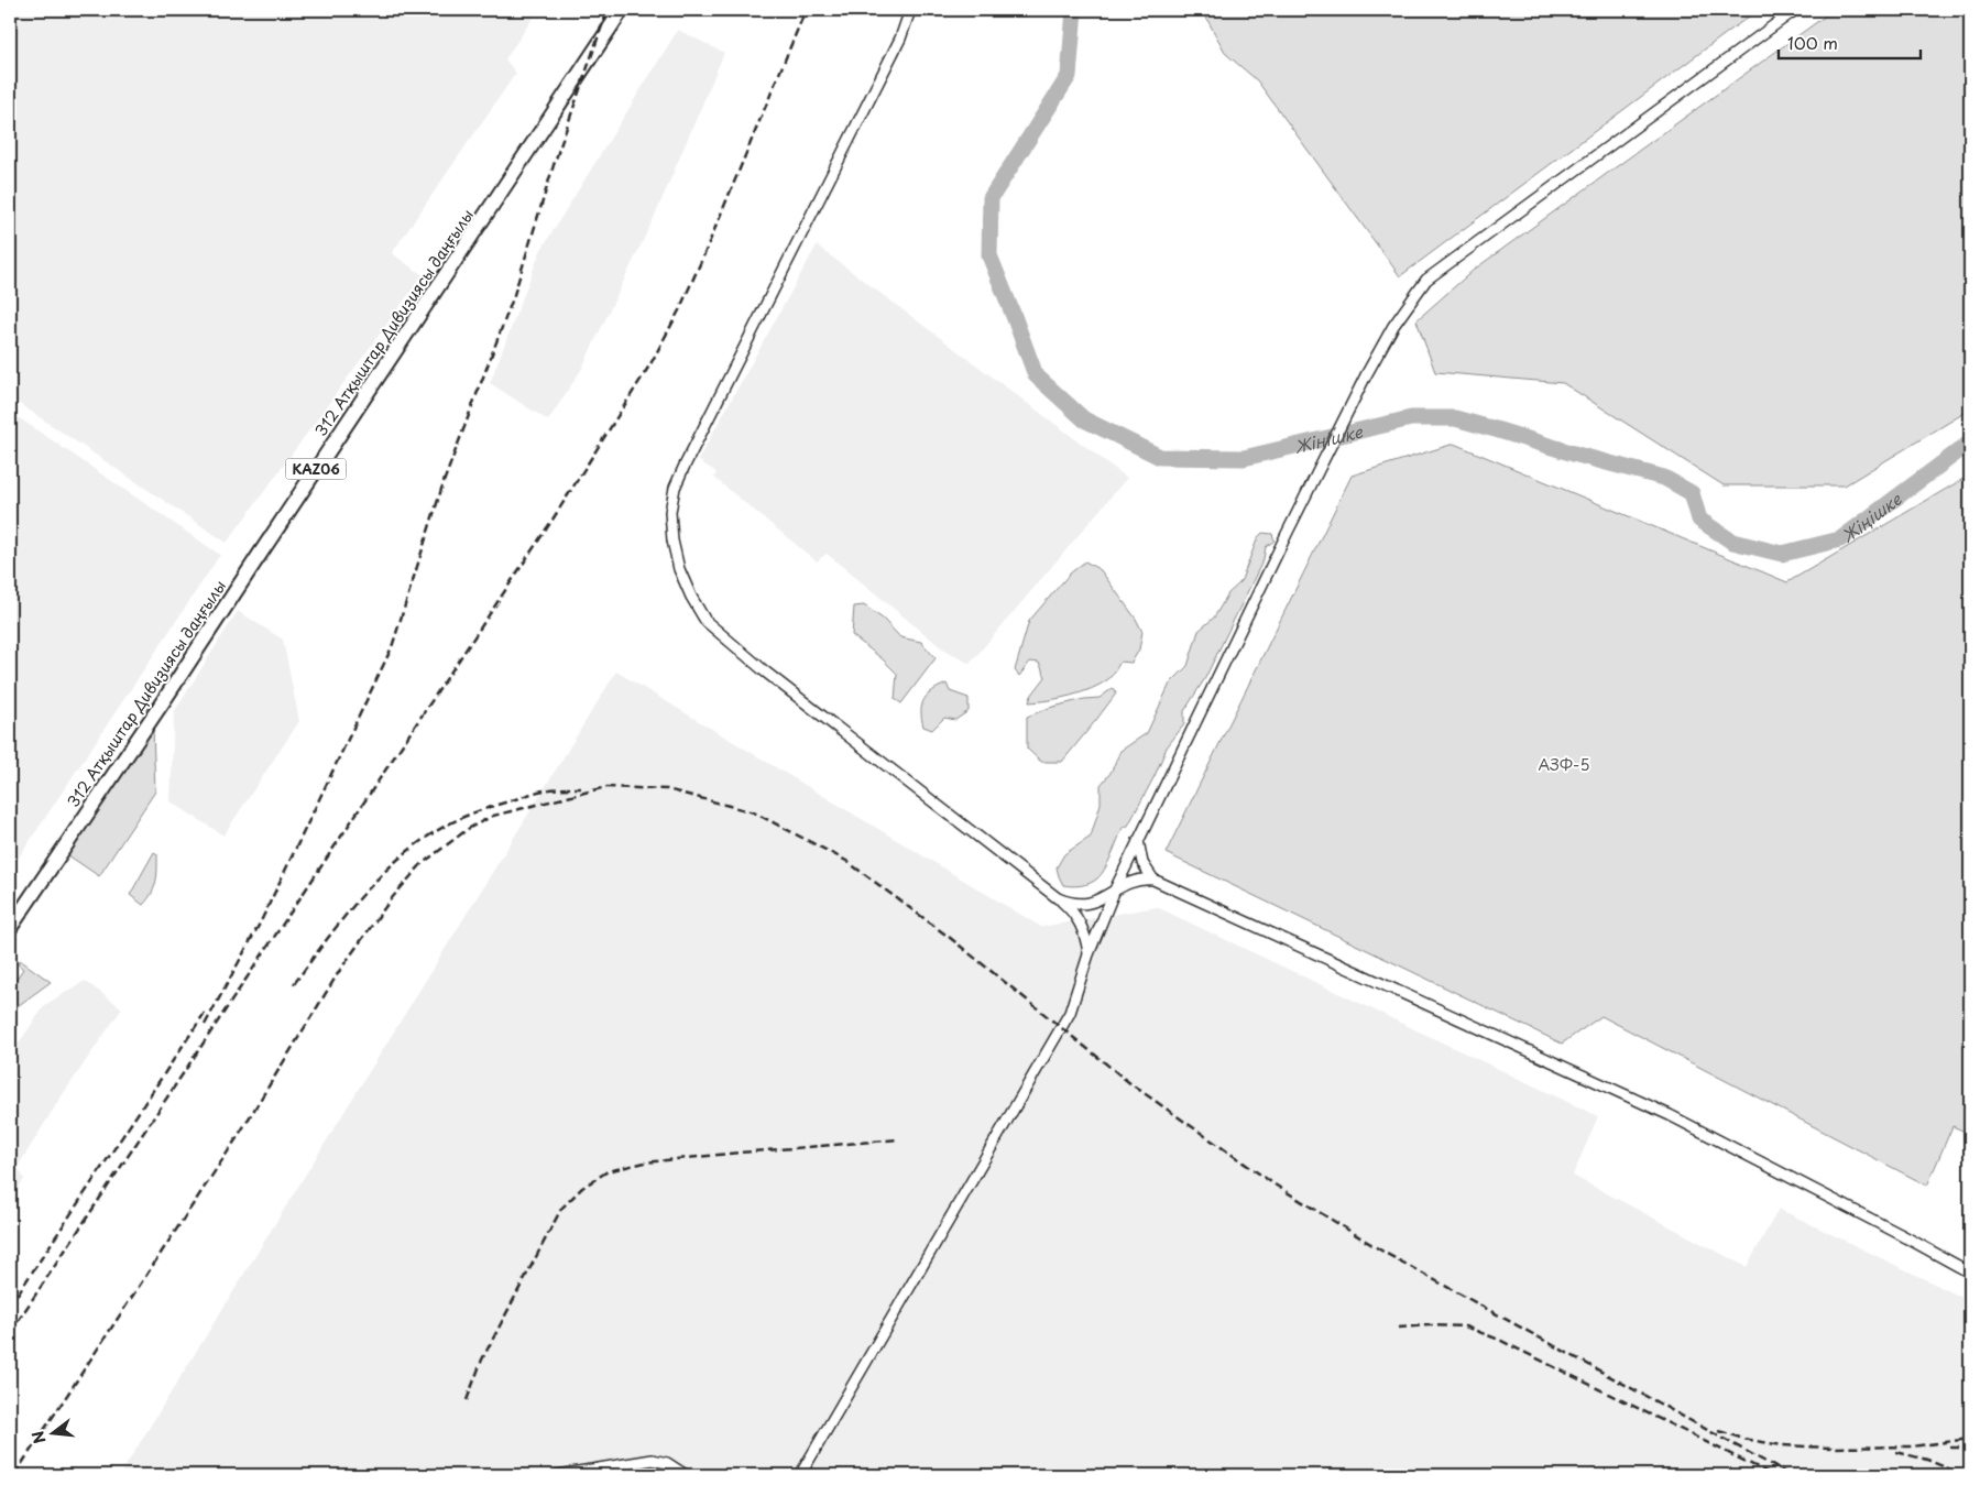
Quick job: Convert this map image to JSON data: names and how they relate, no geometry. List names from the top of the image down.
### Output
{
  "streets": {
    "highway": ["312 Атқыштар Дивизиясы даңғылы", "KАZ06"]
  },
  "water": ["Жіңішке"],
  "parks": ["АЗФ-5"],
  "scale_bar": "100 m",
  "north": "left"
}
